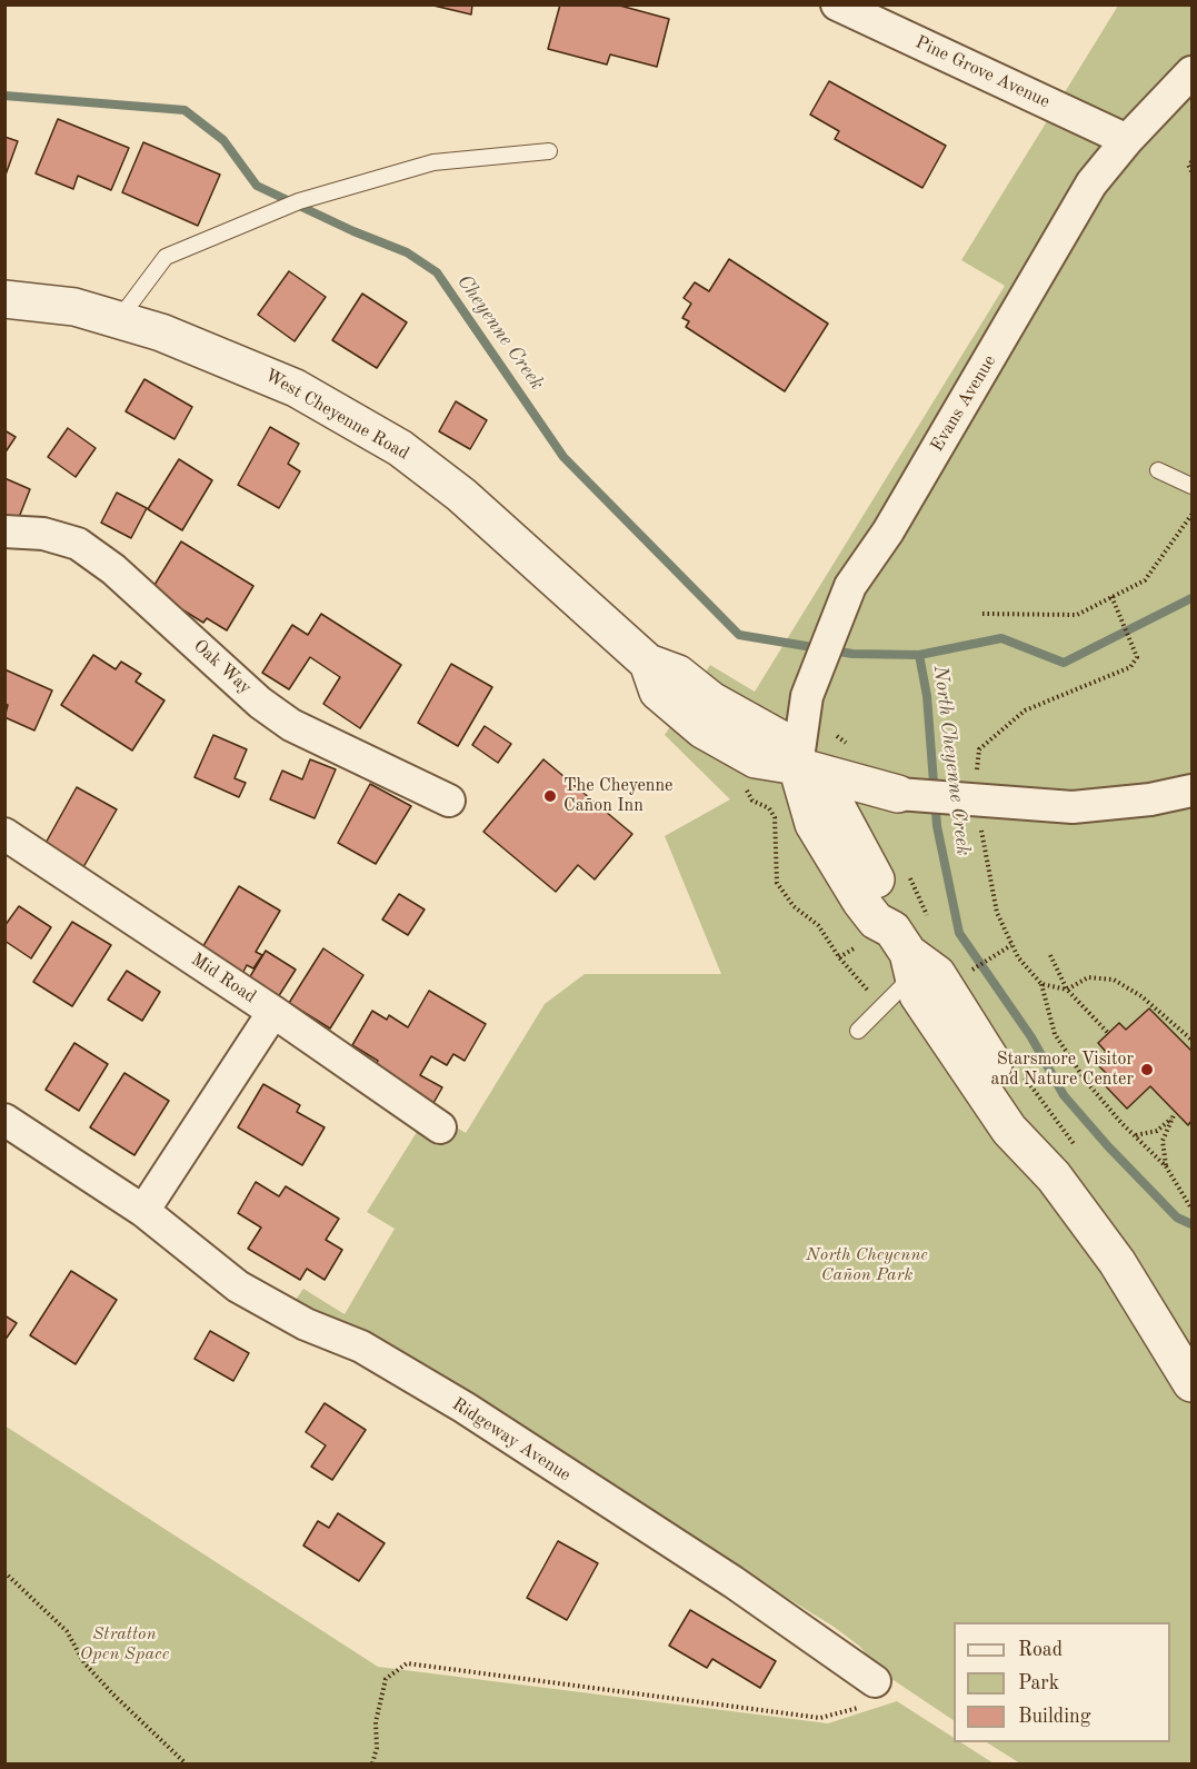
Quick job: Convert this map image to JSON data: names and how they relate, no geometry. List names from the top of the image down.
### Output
{
  "streets": {
    "street": [
      "Pine Grove Avenue",
      "Evans Avenue",
      "West Cheyenne Road",
      "Oak Way",
      "Mid Road",
      "Ridgeway Avenue"
    ]
  },
  "crossings": [
    ["Pine Grove Avenue", "Evans Avenue"],
    ["Evans Avenue", "West Cheyenne Road"]
  ],
  "water": ["Cheyenne Creek", "North Cheyenne Creek"],
  "parks": ["North Cheyenne Cañon Park", "Stratton Open Space"],
  "places": ["The Cheyenne Cañon Inn", "Starsmore Visitor and Nature Center"],
  "legend": ["Road", "Park", "Building"]
}
